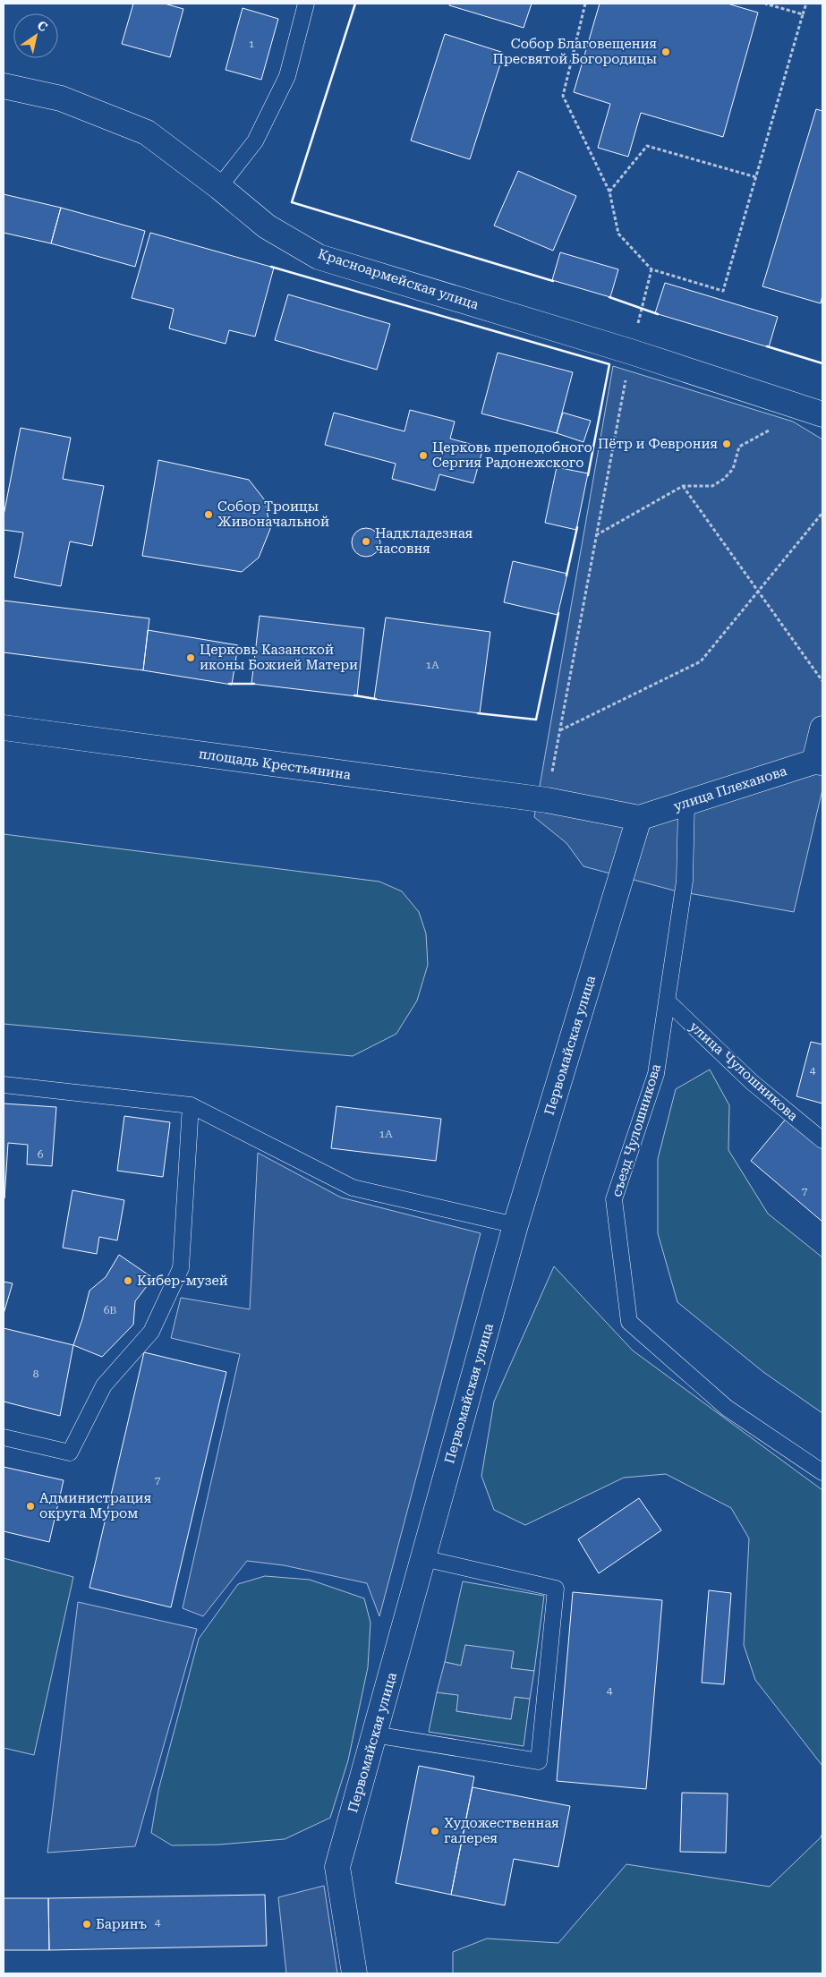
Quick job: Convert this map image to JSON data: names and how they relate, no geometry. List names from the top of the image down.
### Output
{
  "streets": {
    "street": [
      "Красноармейская улица",
      "площадь Крестьянина",
      "улица Плеханова",
      "Первомайская улица"
    ],
    "lane": ["улица Чулошникова", "съезд Чулошникова"]
  },
  "crossings": [
    ["площадь Крестьянина", "улица Плеханова"],
    ["площадь Крестьянина", "Первомайская улица"],
    ["улица Плеханова", "Первомайская улица"],
    ["улица Плеханова", "съезд Чулошникова"],
    ["улица Чулошникова", "съезд Чулошникова"]
  ],
  "places": [
    "Собор Благовещения Пресвятой Богородицы",
    "Пётр и Феврония",
    "Церковь преподобного Сергия Радонежского",
    "Собор Троицы Живоначальной",
    "Надкладезная часовня",
    "Церковь Казанской иконы Божией Матери",
    "Кибер-музей",
    "Администрация округа Муром",
    "Художественная галерея",
    "Баринъ"
  ],
  "house_numbers": [
    "1",
    "1А",
    "4",
    "1А",
    "6",
    "7",
    "6В",
    "8",
    "7",
    "4",
    "4"
  ],
  "north": "top right"
}
